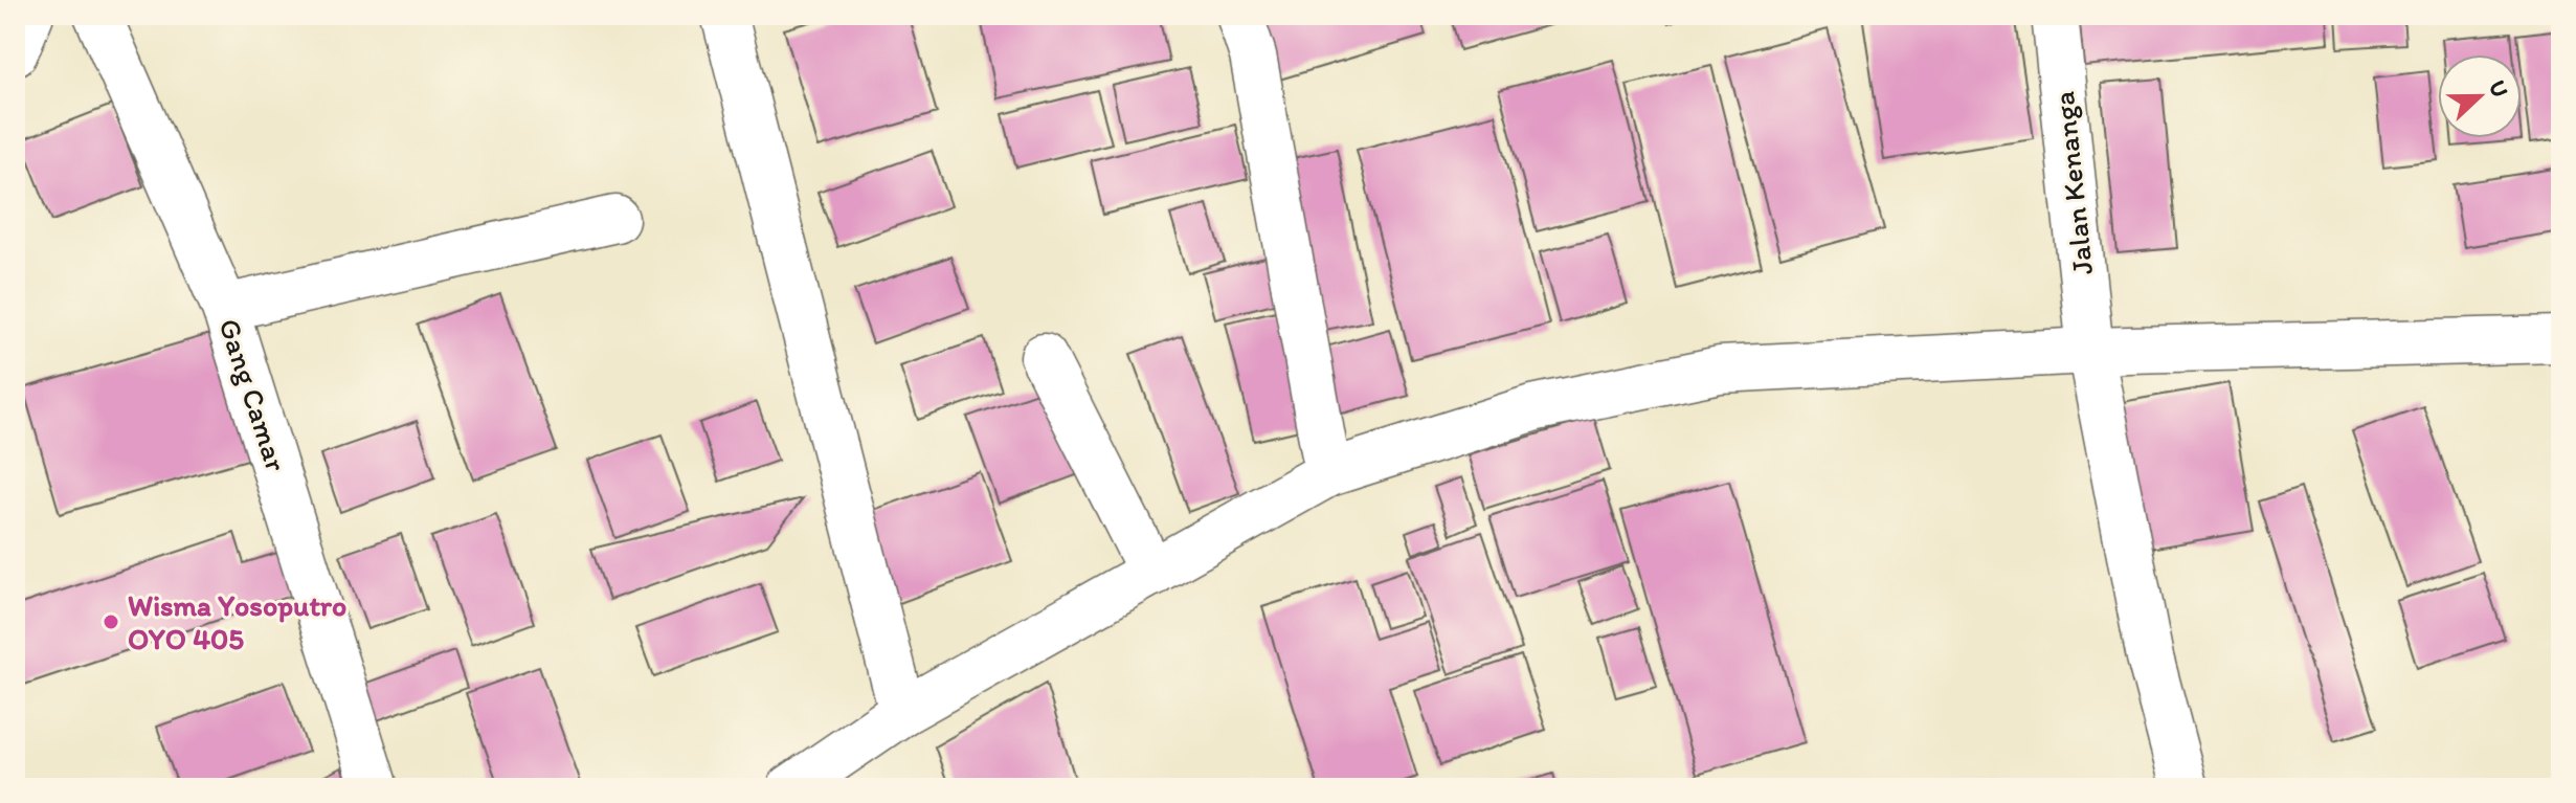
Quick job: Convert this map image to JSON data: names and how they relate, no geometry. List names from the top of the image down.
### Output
{
  "streets": {
    "street": ["Jalan Kenanga", "Gang Camar"]
  },
  "places": ["Wisma Yosoputro OYO 405"],
  "north": "right"
}
